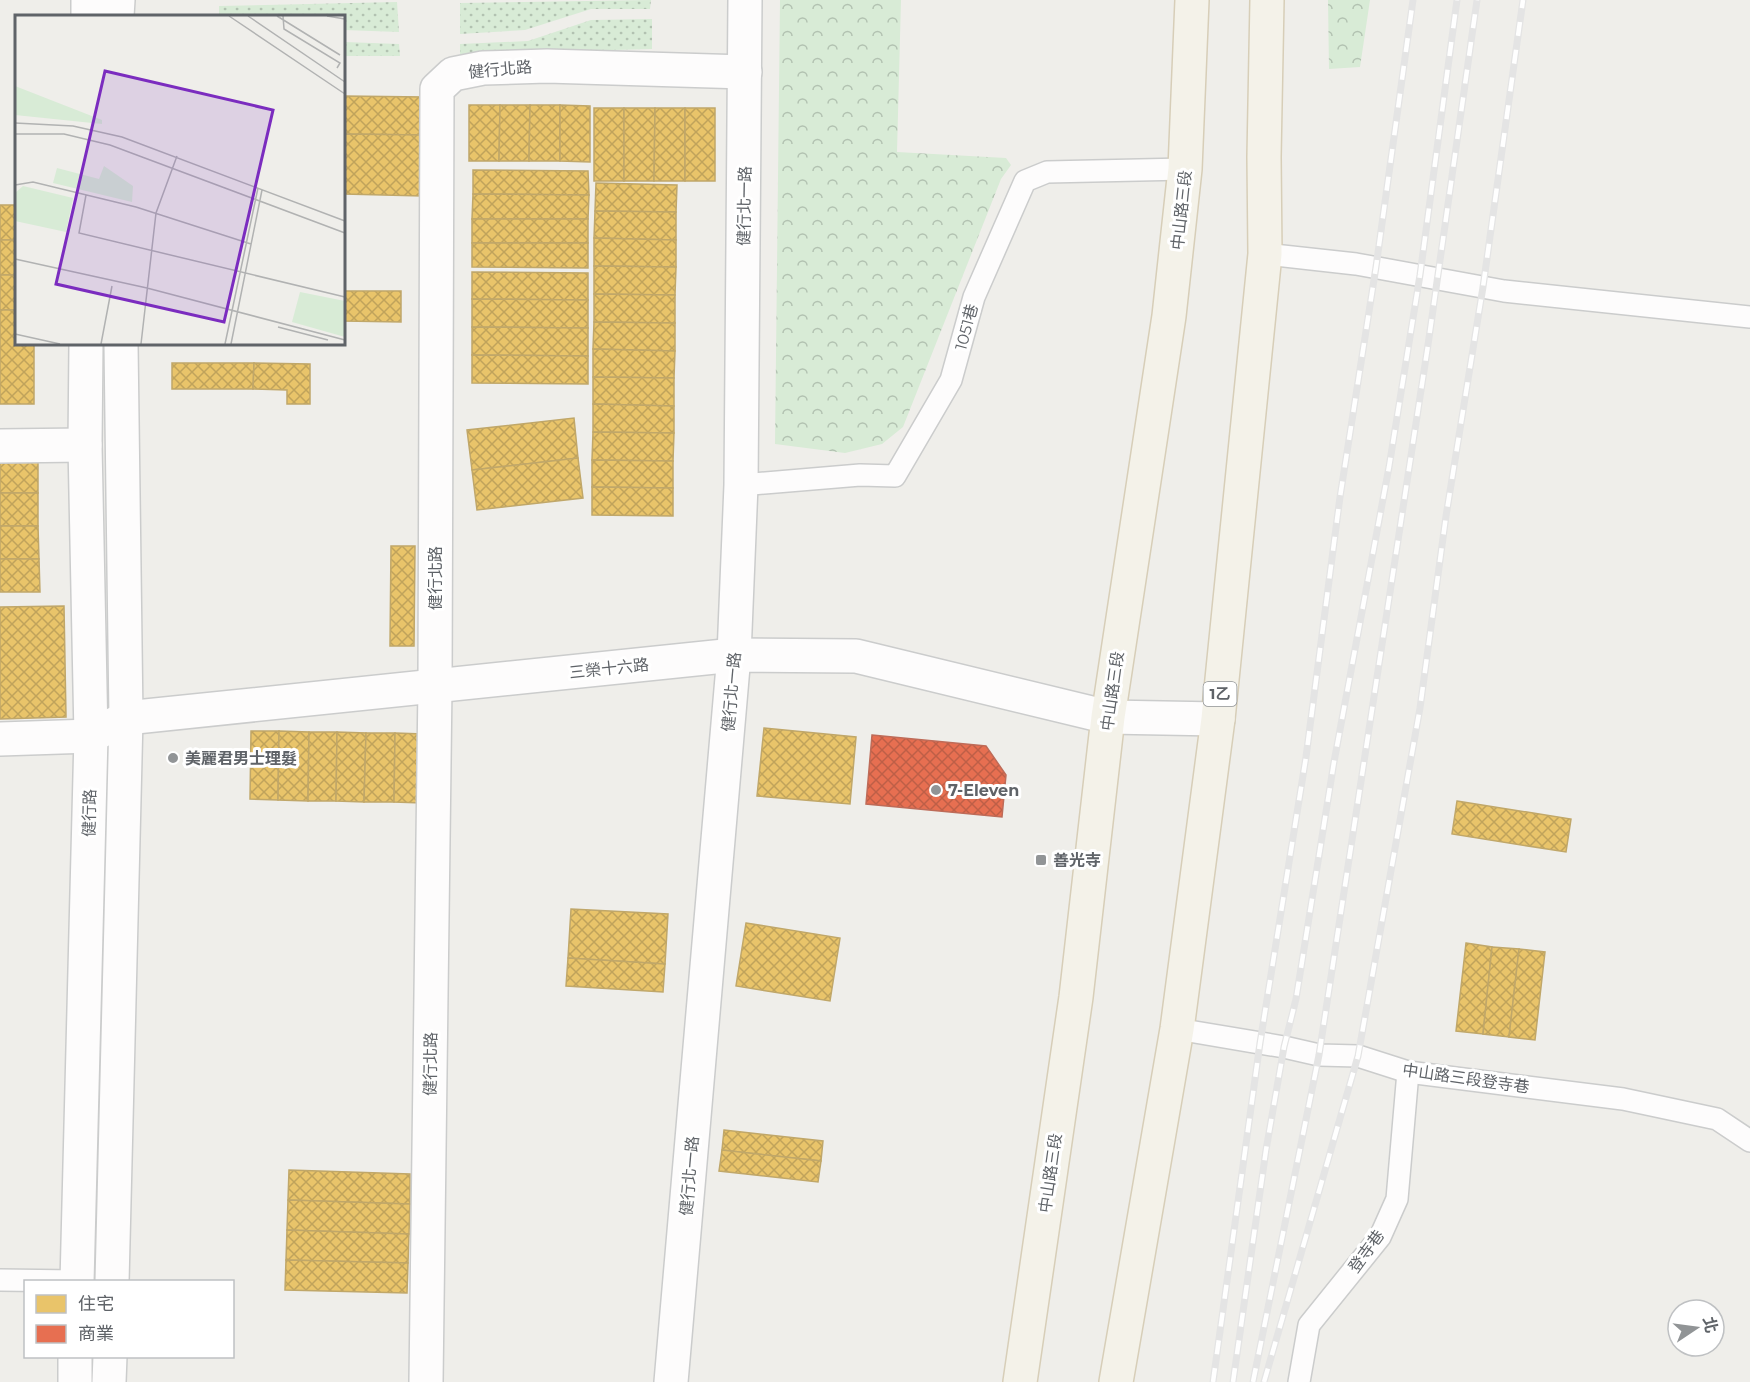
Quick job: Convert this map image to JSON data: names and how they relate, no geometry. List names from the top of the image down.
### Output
{
  "streets": {
    "main road": ["中山路三段", "1乙"],
    "street": [
      "健行北路",
      "健行北一路",
      "三榮十六路",
      "健行路"
    ],
    "lane": ["1051巷", "中山路三段登寺巷", "登寺巷"]
  },
  "crossings": [
    ["健行北路", "健行北一路"],
    ["健行北路", "三榮十六路"],
    ["健行北一路", "1051巷"],
    ["健行北一路", "三榮十六路"],
    ["中山路三段", "1051巷"],
    ["中山路三段", "三榮十六路"],
    ["三榮十六路", "1乙"],
    ["三榮十六路", "健行路"],
    ["1乙", "中山路三段登寺巷"],
    ["中山路三段登寺巷", "登寺巷"]
  ],
  "places": {
    "other": ["美麗君男士理髮", "7-Eleven"],
    "transit": ["善光寺"]
  },
  "legend": ["住宅", "商業"],
  "north": "right"
}
